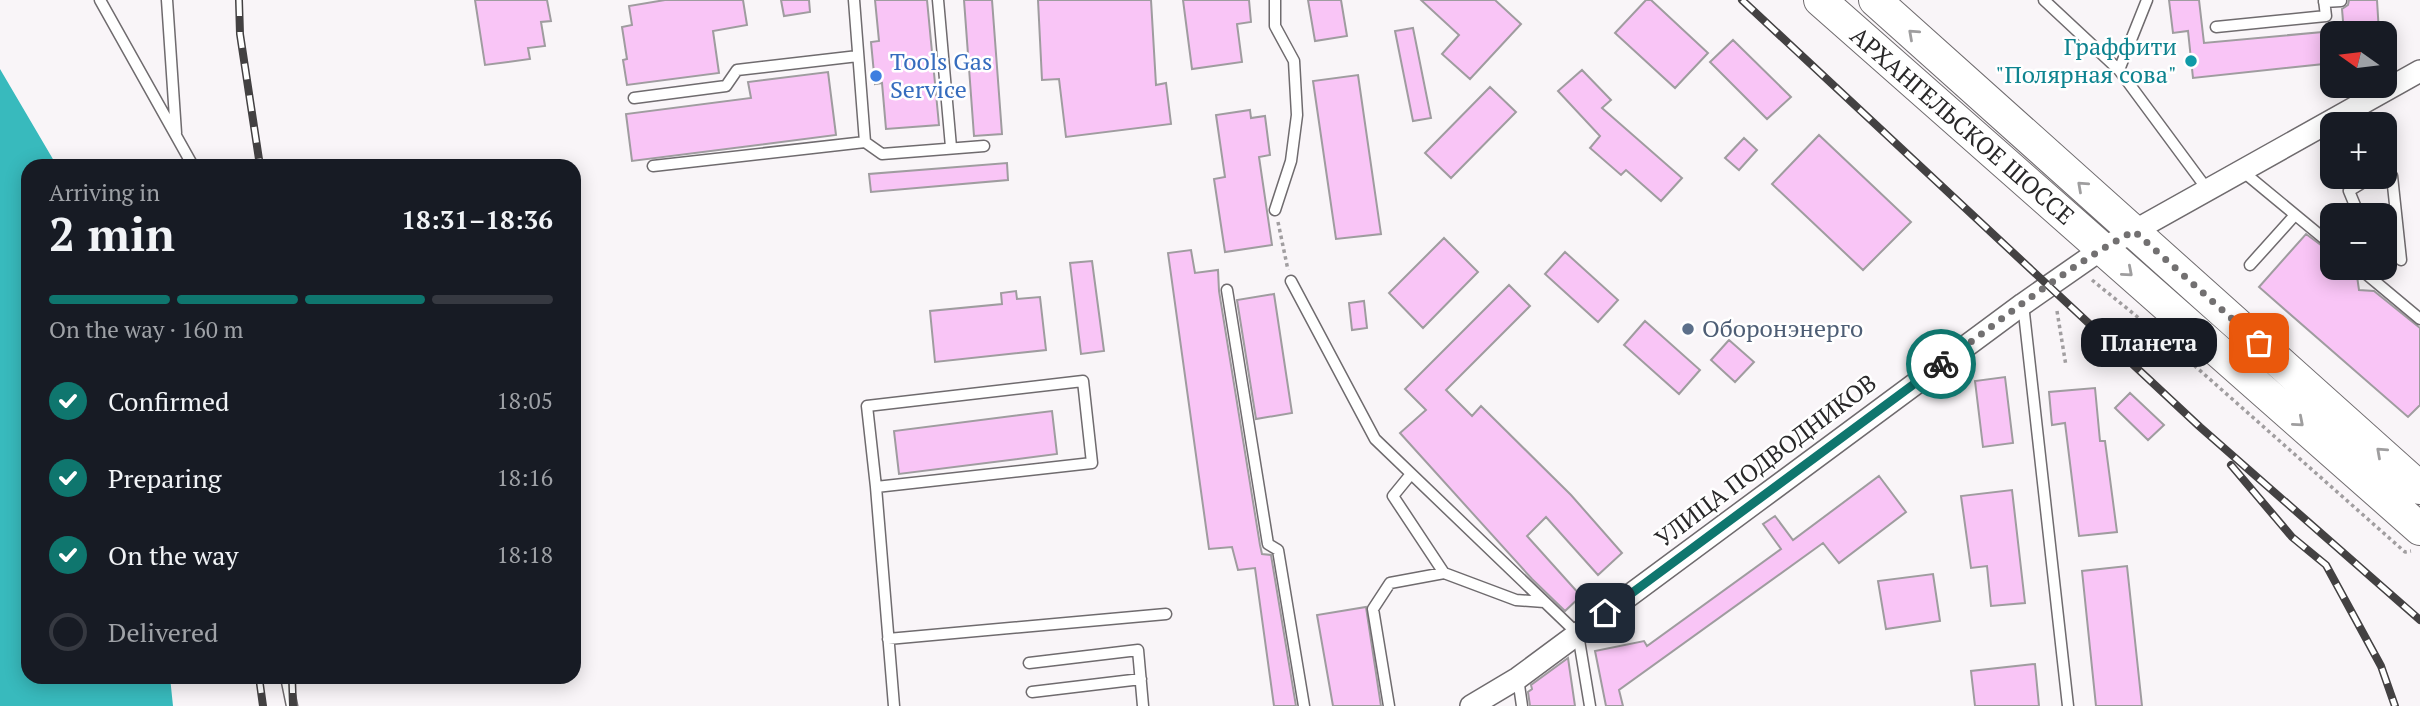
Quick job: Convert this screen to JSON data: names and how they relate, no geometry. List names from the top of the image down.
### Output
{
  "streets": {
    "main road": ["АРХАНГЕЛЬСКОЕ ШОССЕ"],
    "street": ["УЛИЦА ПОДВОДНИКОВ"]
  },
  "crossings": [
    ["АРХАНГЕЛЬСКОЕ ШОССЕ", "УЛИЦА ПОДВОДНИКОВ"]
  ],
  "places": [
    "Граффити \"Полярная сова\"",
    "Tools Gas Service",
    "Оборонэнерго",
    "Планета"
  ],
  "north": "left",
  "page": {
    "map_buttons": ["+", "−"],
    "heading": ["2 min", "Arriving in", "18:31–18:36"],
    "bar": "On the way · 160 m",
    "bubble": "Планета",
    "list": [
      ["Confirmed", "18:05"],
      ["Preparing", "18:16"],
      ["On the way", "18:18"],
      "Delivered"
    ]
  }
}
